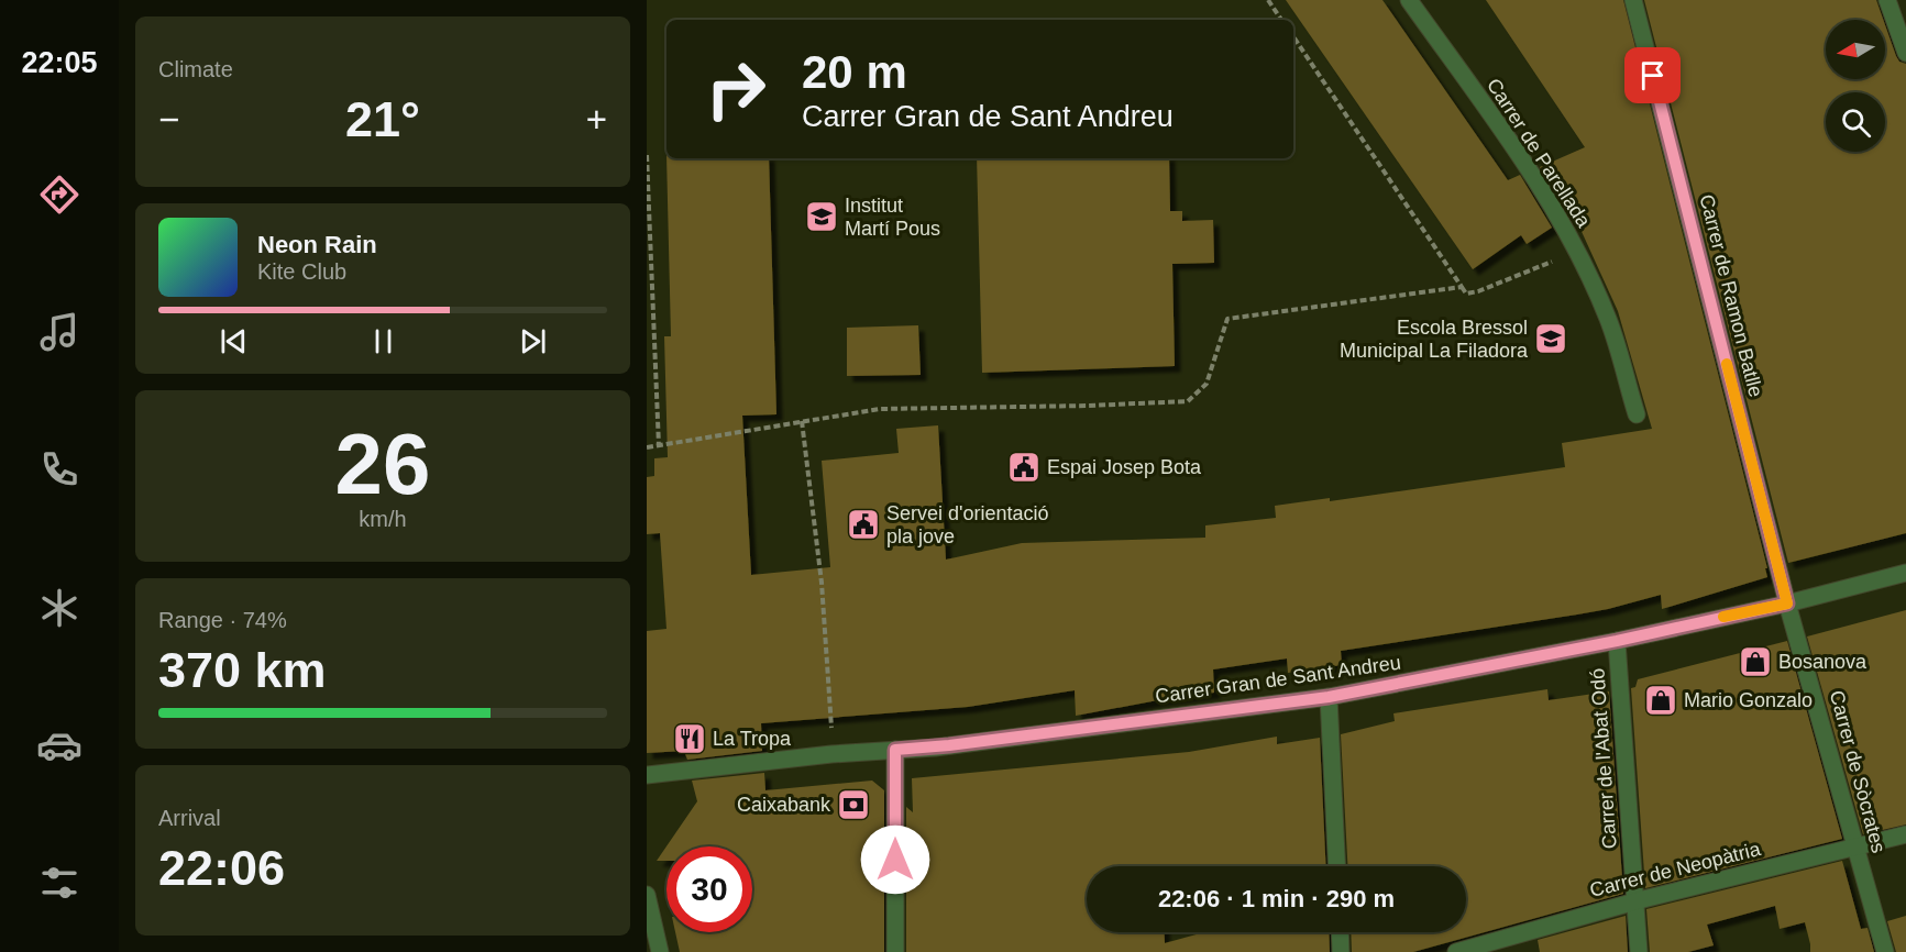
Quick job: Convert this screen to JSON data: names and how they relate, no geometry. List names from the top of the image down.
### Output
{
  "streets": {
    "street": [
      "Carrer de Parellada",
      "Carrer de Ramon Batlle",
      "Carrer Gran de Sant Andreu",
      "Carrer de l'Abat Odó",
      "Carrer de Sòcrates",
      "Carrer de Neopàtria"
    ]
  },
  "crossings": [
    ["Carrer de Ramon Batlle", "Carrer Gran de Sant Andreu"],
    ["Carrer de Ramon Batlle", "Carrer de Sòcrates"],
    ["Carrer Gran de Sant Andreu", "Carrer de l'Abat Odó"],
    ["Carrer Gran de Sant Andreu", "Carrer de Sòcrates"],
    ["Carrer de l'Abat Odó", "Carrer de Neopàtria"],
    ["Carrer de Sòcrates", "Carrer de Neopàtria"]
  ],
  "places": {
    "school or university": ["Institut Martí Pous", "Escola Bressol Municipal La Filadora"],
    "public building": ["Espai Josep Bota", "Servei d'orientació pla jove"],
    "shop": ["Bosanova", "Mario Gonzalo"],
    "restaurant": ["La Tropa"],
    "bank": ["Caixabank"]
  },
  "north": "left",
  "page": {
    "tabs": "22:05",
    "tile": [
      "Climate",
      ["26", "km/h"],
      ["Range · 74%", "370 km"],
      ["Arrival", "22:06"]
    ],
    "turn": ["20 m", "Carrer Gran de Sant Andreu"],
    "heat": ["−", "21°", "+"],
    "song": ["Neon Rain", "Kite Club"],
    "limit": "30",
    "trip": "22:06 · 1 min · 290 m"
  }
}
